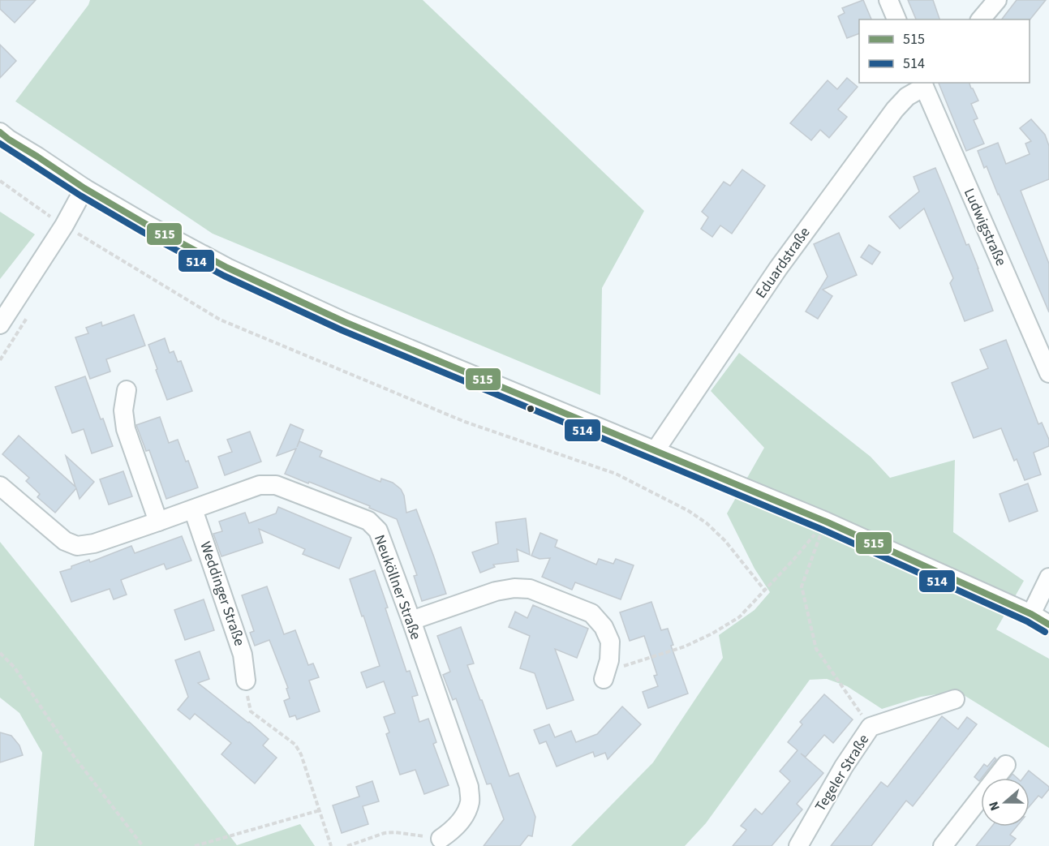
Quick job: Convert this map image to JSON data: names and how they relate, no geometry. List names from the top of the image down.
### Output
{
  "streets": {
    "street": [
      "Ludwigstraße",
      "Eduardstraße",
      "Neuköllner Straße",
      "Weddinger Straße",
      "Tegeler Straße"
    ]
  },
  "crossings": [
    ["Ludwigstraße", "Eduardstraße"],
    ["Neuköllner Straße", "Weddinger Straße"]
  ],
  "lines": ["transit line 515", "transit line 514"],
  "legend": ["515", "514"],
  "north": "left"
}
